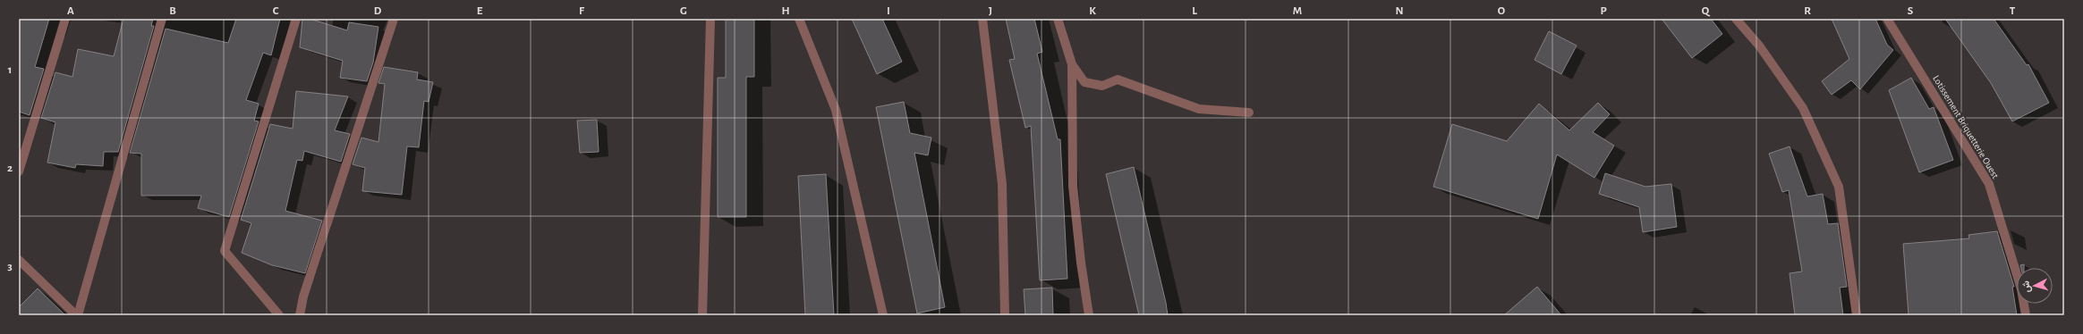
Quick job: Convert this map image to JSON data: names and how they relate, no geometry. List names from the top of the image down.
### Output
{
  "streets": {
    "street": ["Lotissement Briquetterie Ouest"]
  },
  "north": "left",
  "grid": {
    "columns": [
      "A",
      "B",
      "C",
      "D",
      "E",
      "F",
      "G",
      "H",
      "I",
      "J",
      "K",
      "L",
      "M",
      "N",
      "O",
      "P",
      "Q",
      "R",
      "S",
      "T"
    ],
    "rows": ["1", "2", "3"]
  }
}
